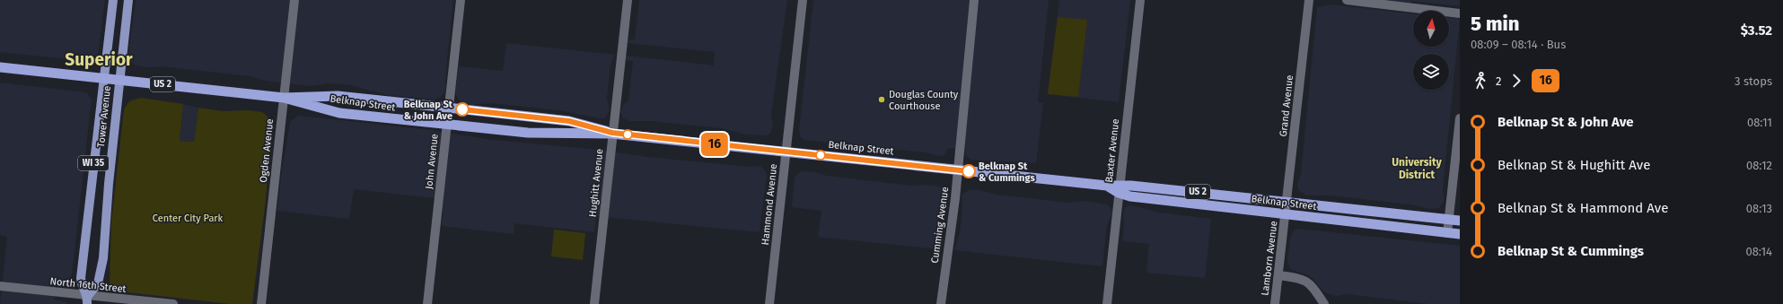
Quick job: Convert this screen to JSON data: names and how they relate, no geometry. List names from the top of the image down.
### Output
{
  "streets": {
    "highway": ["US 2", "Belknap Street"],
    "main road": ["Tower Avenue", "WI 35"],
    "street": [
      "Grand Avenue",
      "Ogden Avenue",
      "Baxter Avenue",
      "John Avenue",
      "Hughitt Avenue",
      "Hammond Avenue",
      "Cumming Avenue",
      "Lamborn Avenue",
      "North 16th Street"
    ]
  },
  "crossings": [
    ["Belknap Street", "Grand Avenue"],
    ["Belknap Street", "Tower Avenue"],
    ["Belknap Street", "Ogden Avenue"],
    ["Belknap Street", "Baxter Avenue"],
    ["Belknap Street", "John Avenue"],
    ["Belknap Street", "Hughitt Avenue"],
    ["Belknap Street", "Hammond Avenue"],
    ["Belknap Street", "Cumming Avenue"],
    ["Belknap Street", "Lamborn Avenue"],
    ["Grand Avenue", "Lamborn Avenue"],
    ["Tower Avenue", "North 16th Street"]
  ],
  "districts": ["Superior", "University District"],
  "parks": ["Center City Park"],
  "places": ["Douglas County Courthouse", "Belknap St & John Ave", "Belknap St & Cummings"],
  "lines": ["bus line 16"],
  "north": "top",
  "page": {
    "on_map": "16",
    "heading": ["5 min", "08:09 – 08:14 · Bus", "$3.52"],
    "legs": ["2", "16", "3 stops"],
    "list": [
      {
        "name": "Belknap St & John Ave",
        "value": "08:11"
      },
      {
        "name": "Belknap St & Hughitt Ave",
        "value": "08:12"
      },
      {
        "name": "Belknap St & Hammond Ave",
        "value": "08:13"
      },
      {
        "name": "Belknap St & Cummings",
        "value": "08:14"
      }
    ]
  }
}
